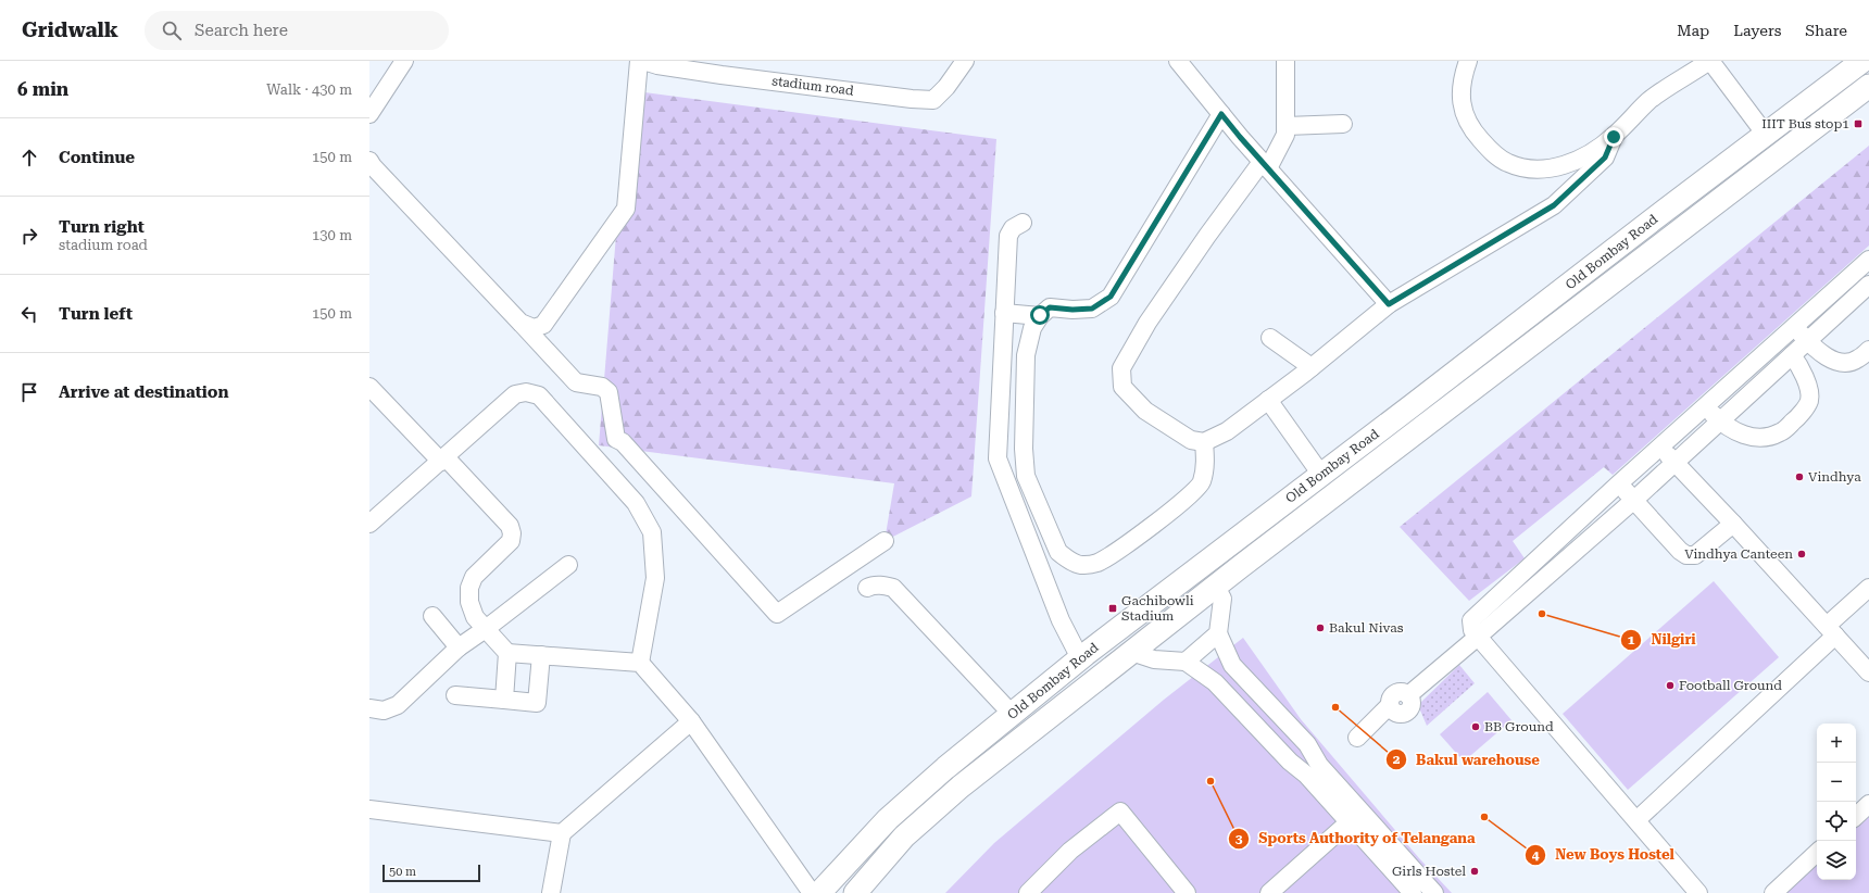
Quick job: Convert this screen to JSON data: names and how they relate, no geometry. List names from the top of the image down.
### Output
{
  "streets": {
    "main road": ["Old Bombay Road"],
    "street": ["stadium road"]
  },
  "places": {
    "transit": ["IIIT Bus stop1", "Gachibowli Stadium"],
    "other": [
      "Vindhya",
      "Vindhya Canteen",
      "Nilgiri",
      "Bakul Nivas",
      "Football Ground",
      "Bakul warehouse",
      "BB Ground",
      "Sports Authority of Telangana",
      "New Boys Hostel",
      "Girls Hostel"
    ]
  },
  "scale_bar": "50 m",
  "page": {
    "header": "Gridwalk",
    "search": "Search here",
    "nav": ["Map", "Layers", "Share"],
    "heading": ["6 min", "Walk · 430 m"],
    "list": [
      ["Continue", "150 m"],
      ["Turn right", "stadium road", "130 m"],
      ["Turn left", "150 m"],
      "Arrive at destination"
    ],
    "map_buttons": ["+", "−"],
    "scale": "50 m"
  }
}
